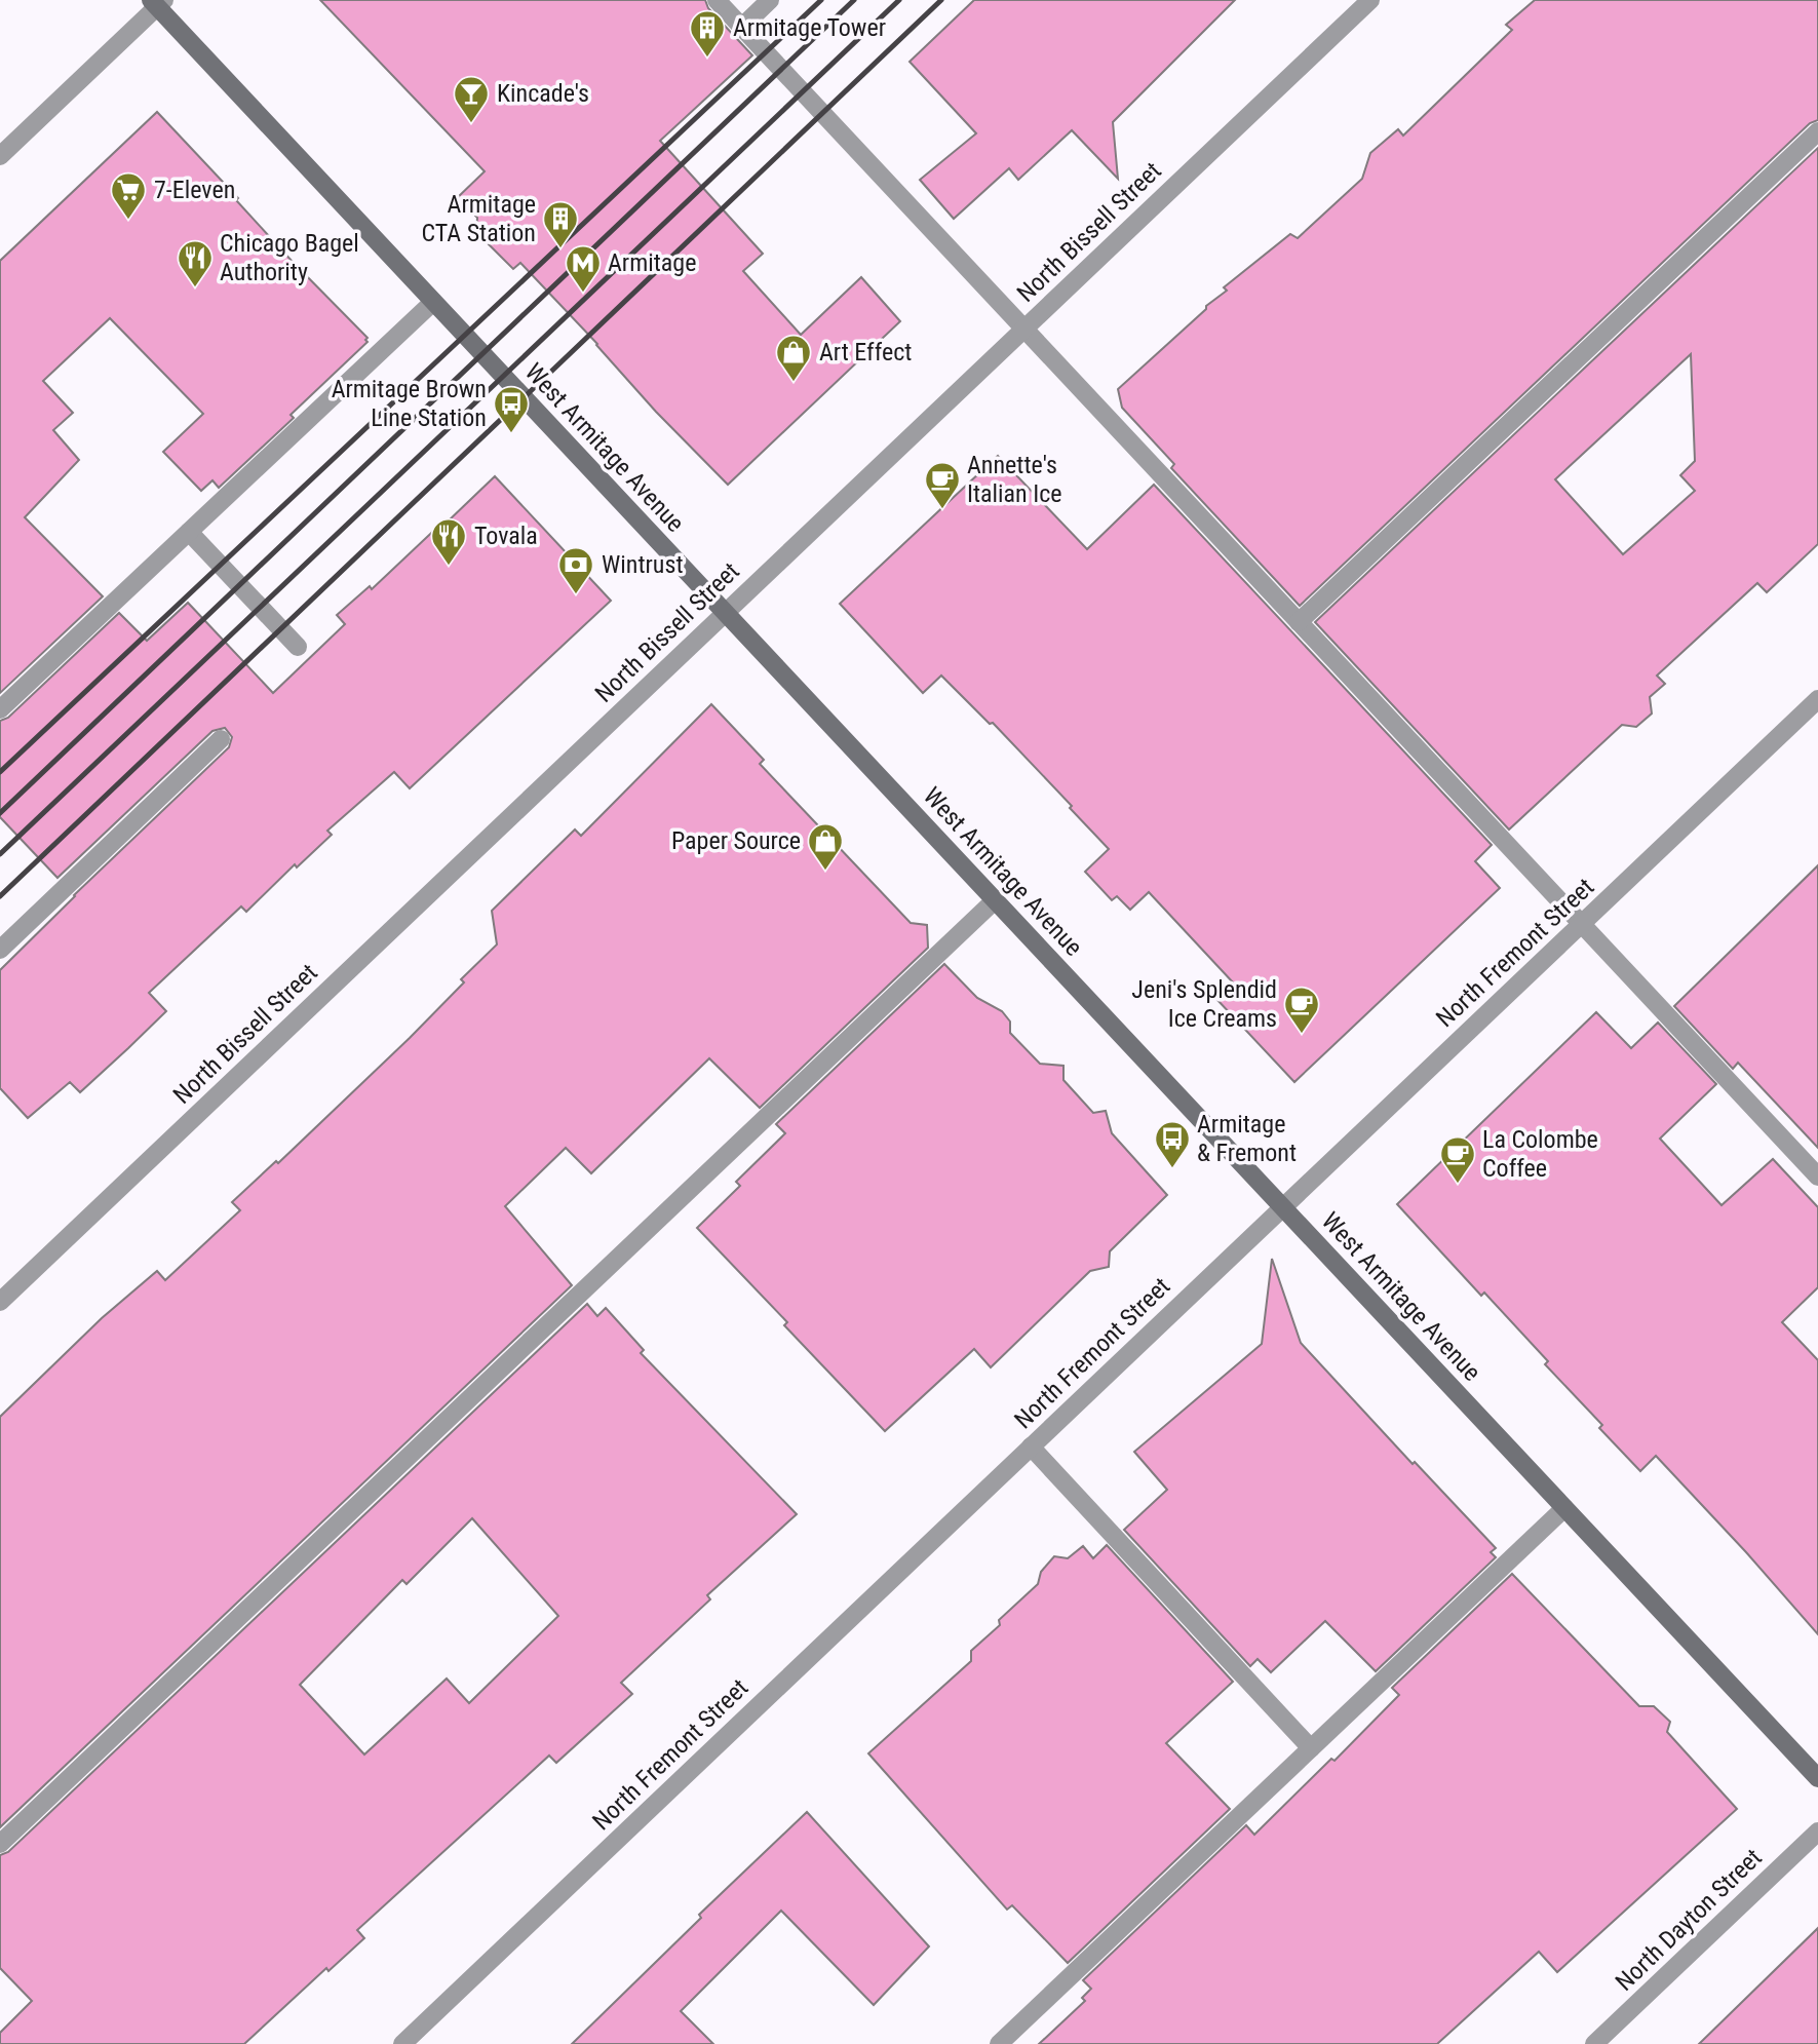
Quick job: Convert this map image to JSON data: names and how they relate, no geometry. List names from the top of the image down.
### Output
{
  "streets": {
    "main road": ["West Armitage Avenue"],
    "street": ["North Bissell Street", "North Fremont Street", "North Dayton Street"]
  },
  "crossings": [
    ["North Bissell Street", "West Armitage Avenue"],
    ["West Armitage Avenue", "North Fremont Street"]
  ],
  "places": {
    "building": ["Armitage Tower", "Armitage CTA Station"],
    "bar": ["Kincade's"],
    "supermarket": ["7-Eleven"],
    "restaurant": ["Chicago Bagel Authority", "Tovala"],
    "metro station": ["Armitage"],
    "shop": ["Art Effect", "Paper Source"],
    "bus stop": ["Armitage Brown Line Station", "Armitage & Fremont"],
    "cafe": ["Annette's Italian Ice", "Jeni's Splendid Ice Creams", "La Colombe Coffee"],
    "bank": ["Wintrust"]
  }
}
